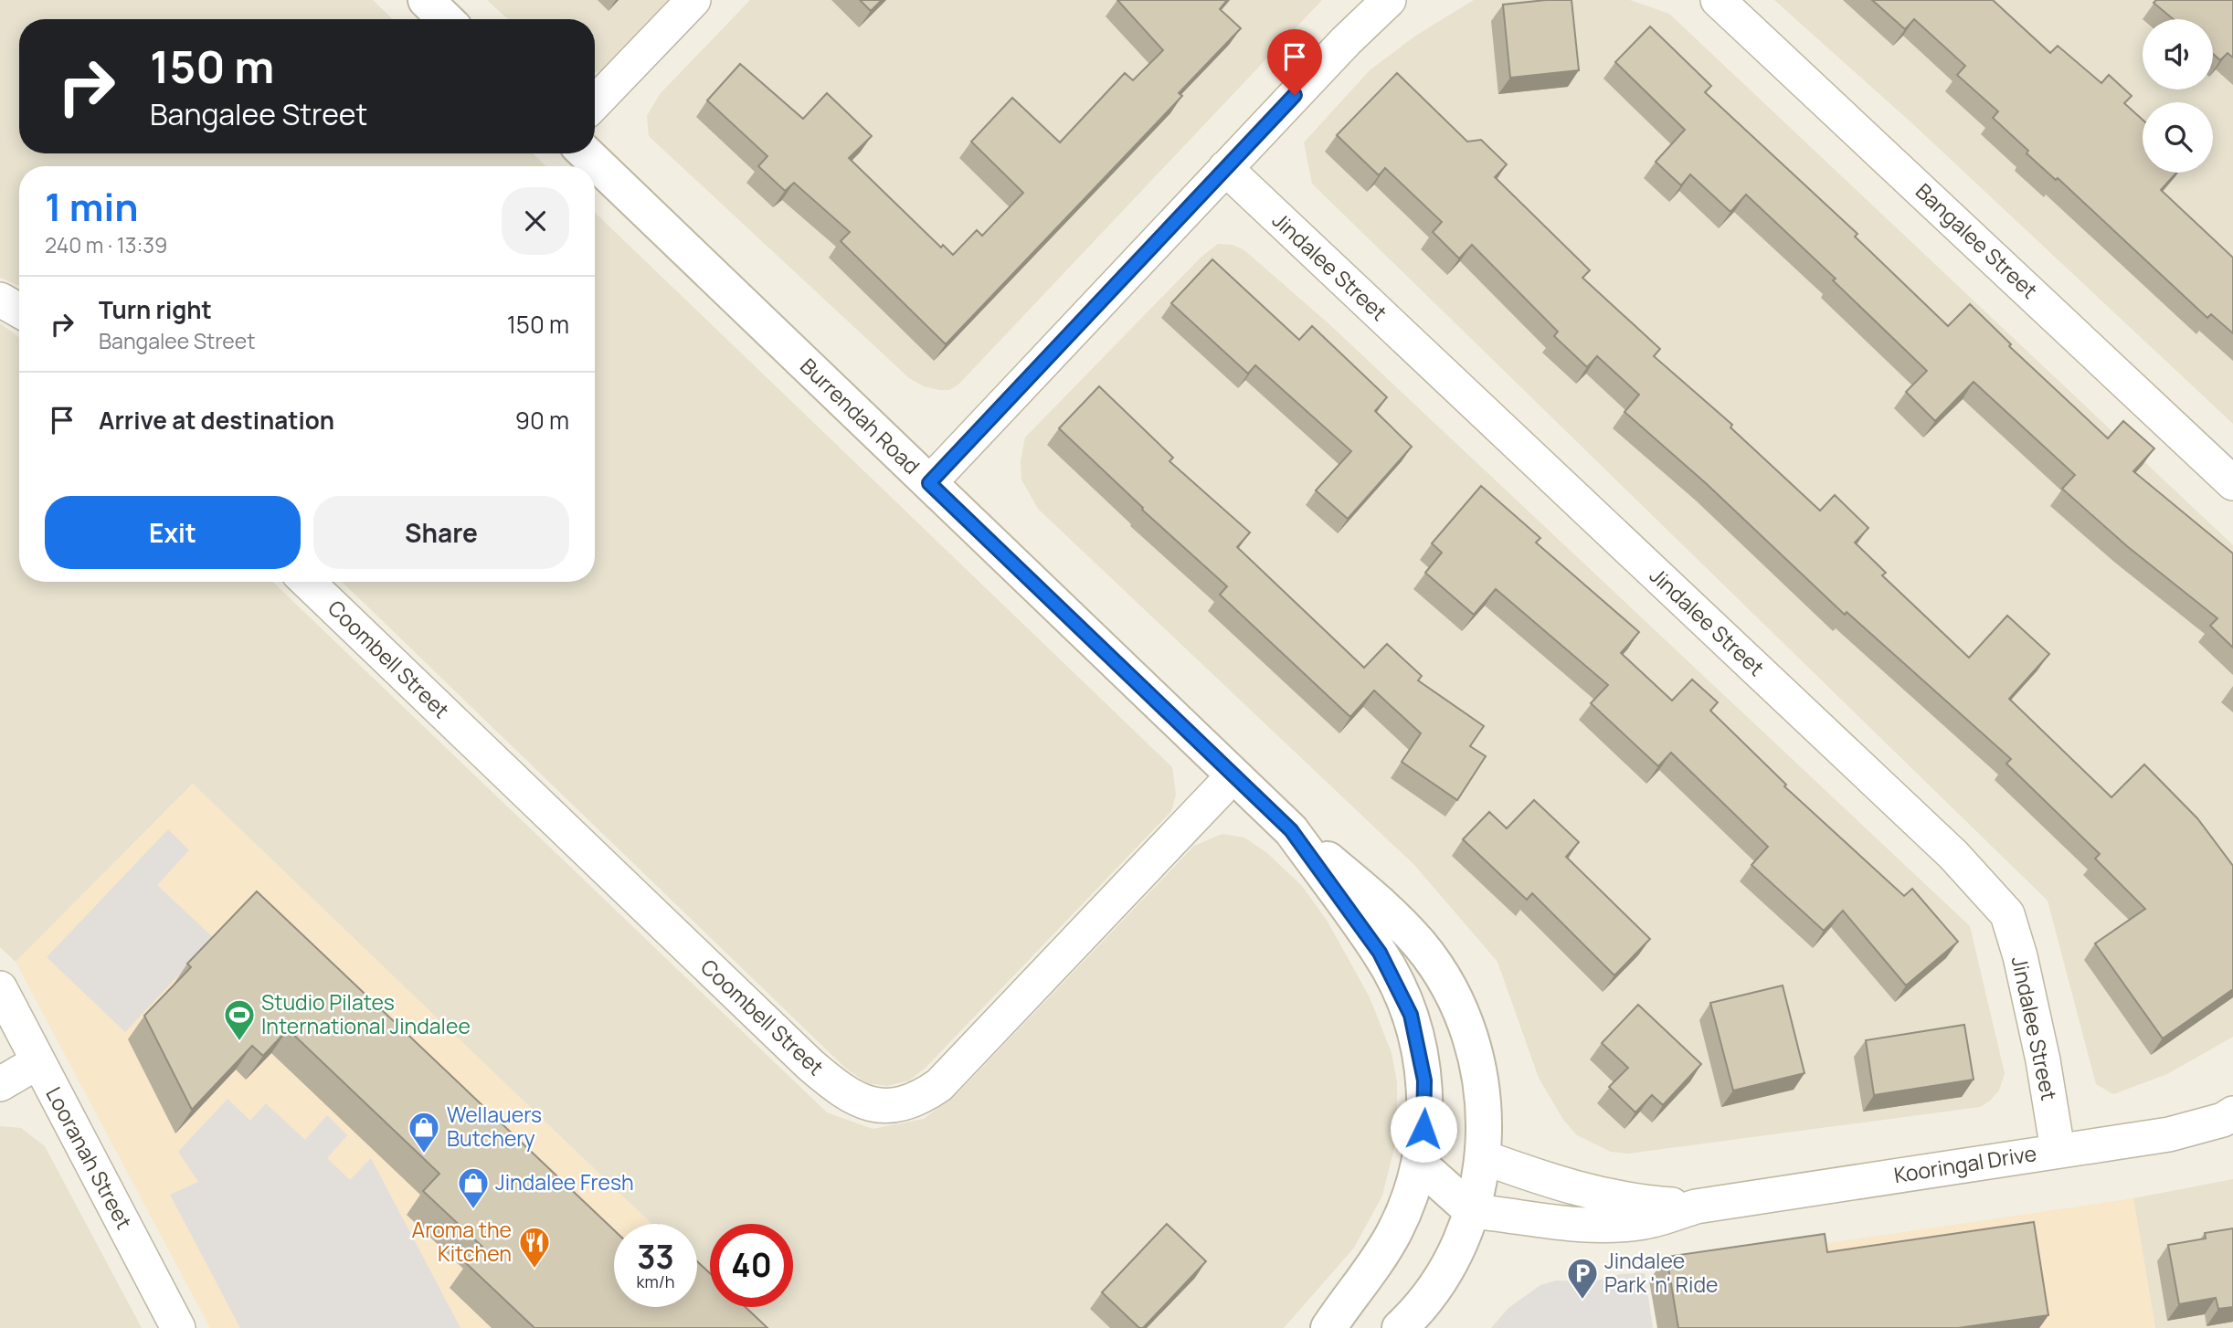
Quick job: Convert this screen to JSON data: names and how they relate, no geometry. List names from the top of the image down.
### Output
{
  "streets": {
    "street": [
      "Bangalee Street",
      "Jindalee Street",
      "Burrendah Road",
      "Coombell Street",
      "Looranah Street",
      "Kooringal Drive"
    ]
  },
  "crossings": [
    ["Jindalee Street", "Kooringal Drive"],
    ["Burrendah Road", "Coombell Street"]
  ],
  "places": {
    "sports": ["Studio Pilates International Jindalee"],
    "shop": ["Wellauers Butchery", "Jindalee Fresh"],
    "restaurant": ["Aroma the Kitchen"],
    "parking": ["Jindalee Park 'n' Ride"]
  },
  "page": {
    "turn": ["150 m", "Bangalee Street"],
    "heading": ["1 min", "240 m · 13:39"],
    "list": [
      {
        "name": "Turn right",
        "note": "Bangalee Street",
        "value": "150 m"
      },
      {
        "name": "Arrive at destination",
        "value": "90 m"
      }
    ],
    "buttons": ["Exit", "Share"],
    "speed": "33 km/h",
    "limit": "40"
  }
}
